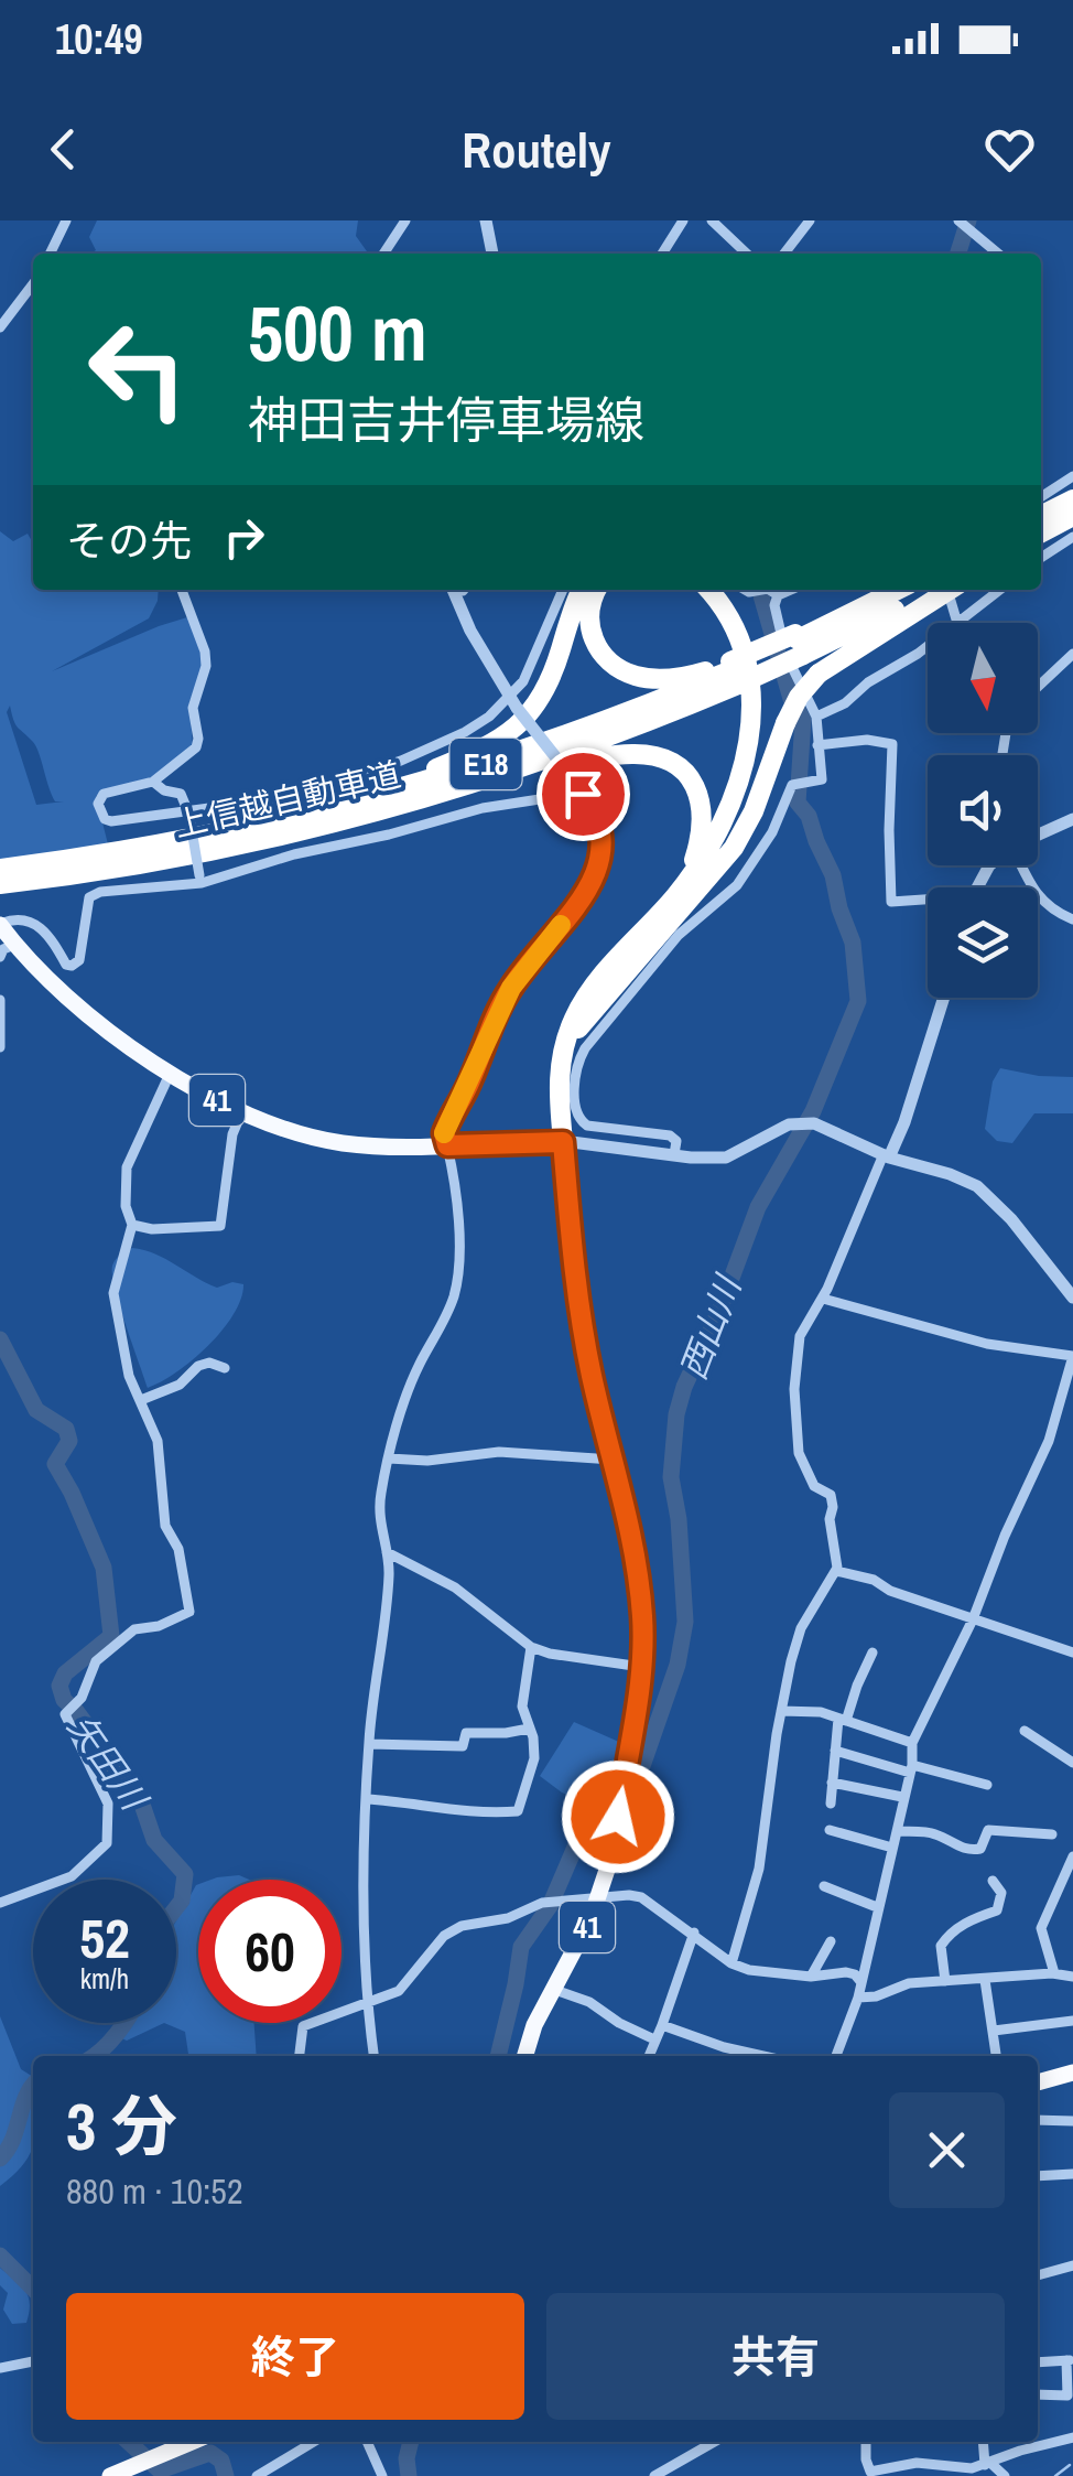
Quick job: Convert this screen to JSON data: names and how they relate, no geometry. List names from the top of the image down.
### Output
{
  "streets": {
    "highway": ["E18", "上信越自動車道"],
    "main road": ["41"]
  },
  "water": ["西山川", "矢田川"],
  "north": "bottom",
  "page": {
    "status": "10:49",
    "header": "Routely",
    "turn": ["500 m", "神田吉井停車場線"],
    "then": "その先",
    "speed": "52 km/h",
    "limit": "60",
    "heading": ["3 分", "880 m · 10:52"],
    "buttons": ["終了", "共有"]
  }
}
